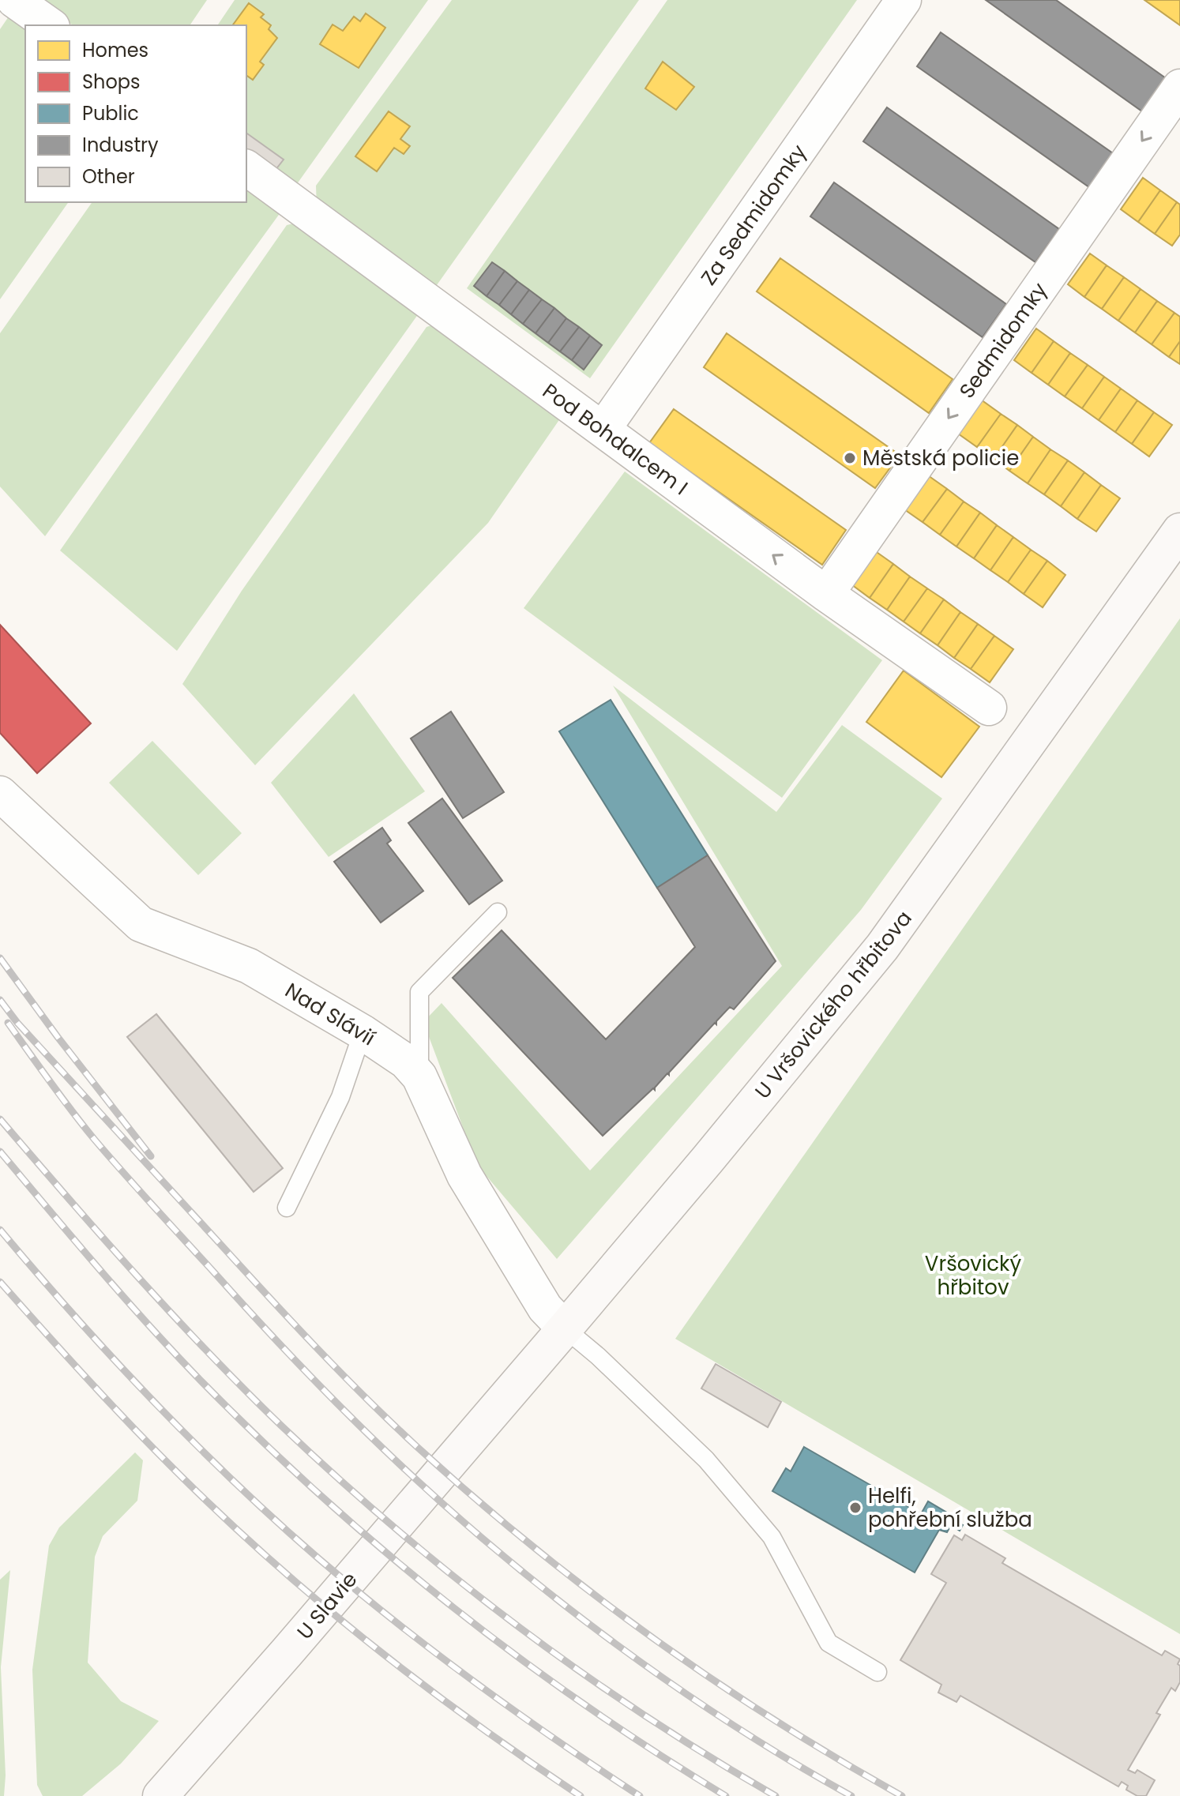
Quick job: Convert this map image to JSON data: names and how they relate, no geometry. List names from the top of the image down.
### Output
{
  "streets": {
    "main road": ["U Vršovického hřbitova", "U Slavie"],
    "street": [
      "Za Sedmidomky",
      "Sedmidomky",
      "Pod Bohdalcem I",
      "Nad Slávií"
    ]
  },
  "crossings": [
    ["Za Sedmidomky", "Pod Bohdalcem I"],
    ["Sedmidomky", "Pod Bohdalcem I"],
    ["U Vršovického hřbitova", "Nad Slávií"],
    ["U Vršovického hřbitova", "U Slavie"]
  ],
  "one_way": ["Sedmidomky"],
  "parks": ["Vršovický hřbitov"],
  "places": ["Městská policie", "Helfi, pohřební služba"],
  "legend": [
    "Homes",
    "Shops",
    "Public",
    "Industry",
    "Other"
  ]
}
